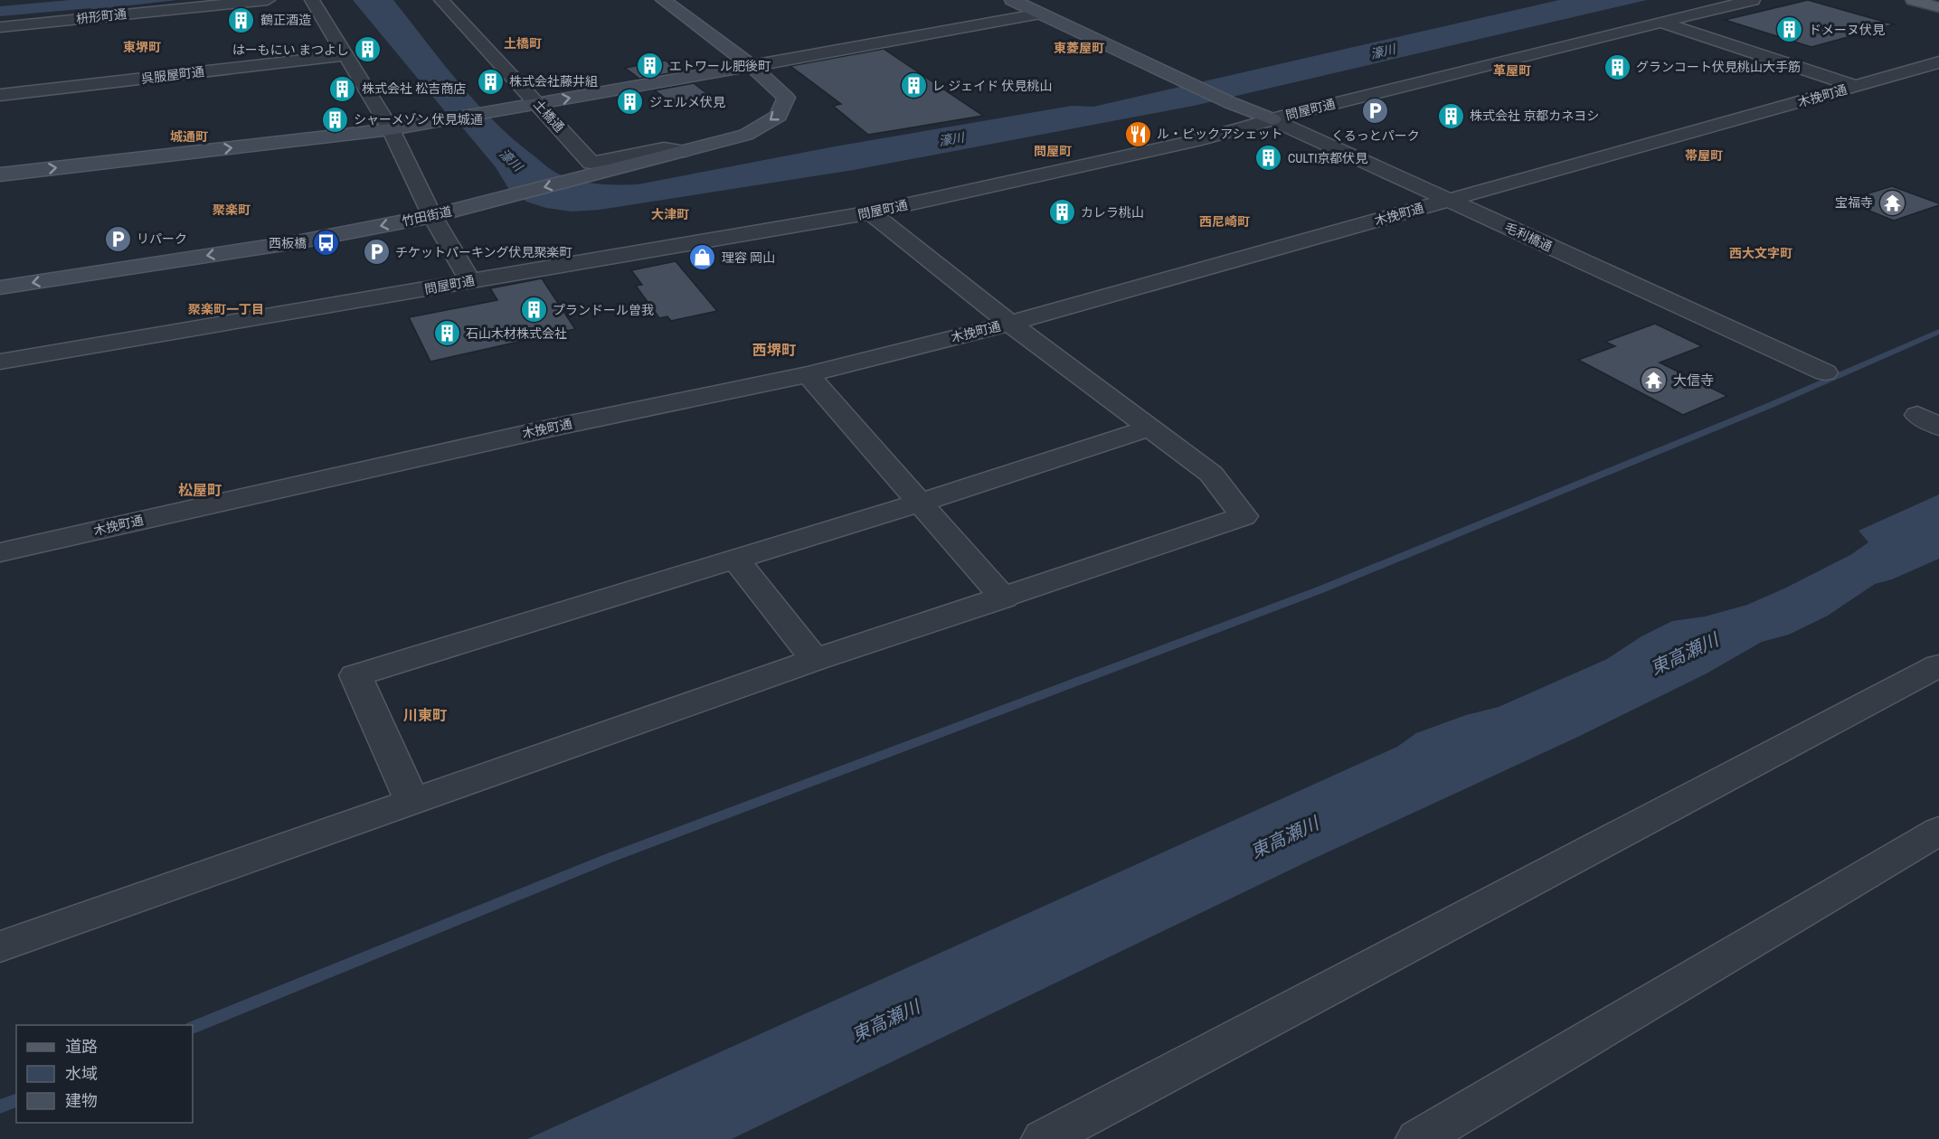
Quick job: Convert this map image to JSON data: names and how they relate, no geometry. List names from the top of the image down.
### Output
{
  "streets": {
    "main road": ["竹田街道", "毛利橋通"],
    "street": [
      "枡形町通",
      "呉服屋町通",
      "木挽町通",
      "問屋町通",
      "土橋通"
    ]
  },
  "crossings": [
    ["木挽町通", "毛利橋通"],
    ["問屋町通", "毛利橋通"],
    ["土橋通", "竹田街道"]
  ],
  "districts": [
    "土橋町",
    "東堺町",
    "東菱屋町",
    "革屋町",
    "城通町",
    "問屋町",
    "帯屋町",
    "聚楽町",
    "大津町",
    "西尼崎町",
    "西大文字町",
    "聚楽町一丁目",
    "西堺町",
    "松屋町",
    "川東町"
  ],
  "water": ["濠川", "東高瀬川"],
  "places": {
    "building": [
      "鶴正酒造",
      "ドメーヌ伏見",
      "はーもにい まつよし",
      "エトワール肥後町",
      "グランコート伏見桃山大手筋",
      "株式会社藤井組",
      "レ ジェイド 伏見桃山",
      "株式会社 松吉商店",
      "ジェルメ伏見",
      "株式会社 京都カネヨシ",
      "シャーメゾン 伏見城通",
      "CULTI京都伏見",
      "カレラ桃山",
      "プランドール曽我",
      "石山木材株式会社"
    ],
    "parking": ["くるっとパーク", "リパーク", "チケットパーキング伏見聚楽町"],
    "restaurant": ["ル・ピックアシェット"],
    "temple": ["宝福寺", "大信寺"],
    "bus stop": ["西板橋"],
    "shop": ["理容 岡山"]
  },
  "legend": ["道路", "水域", "建物"]
}
